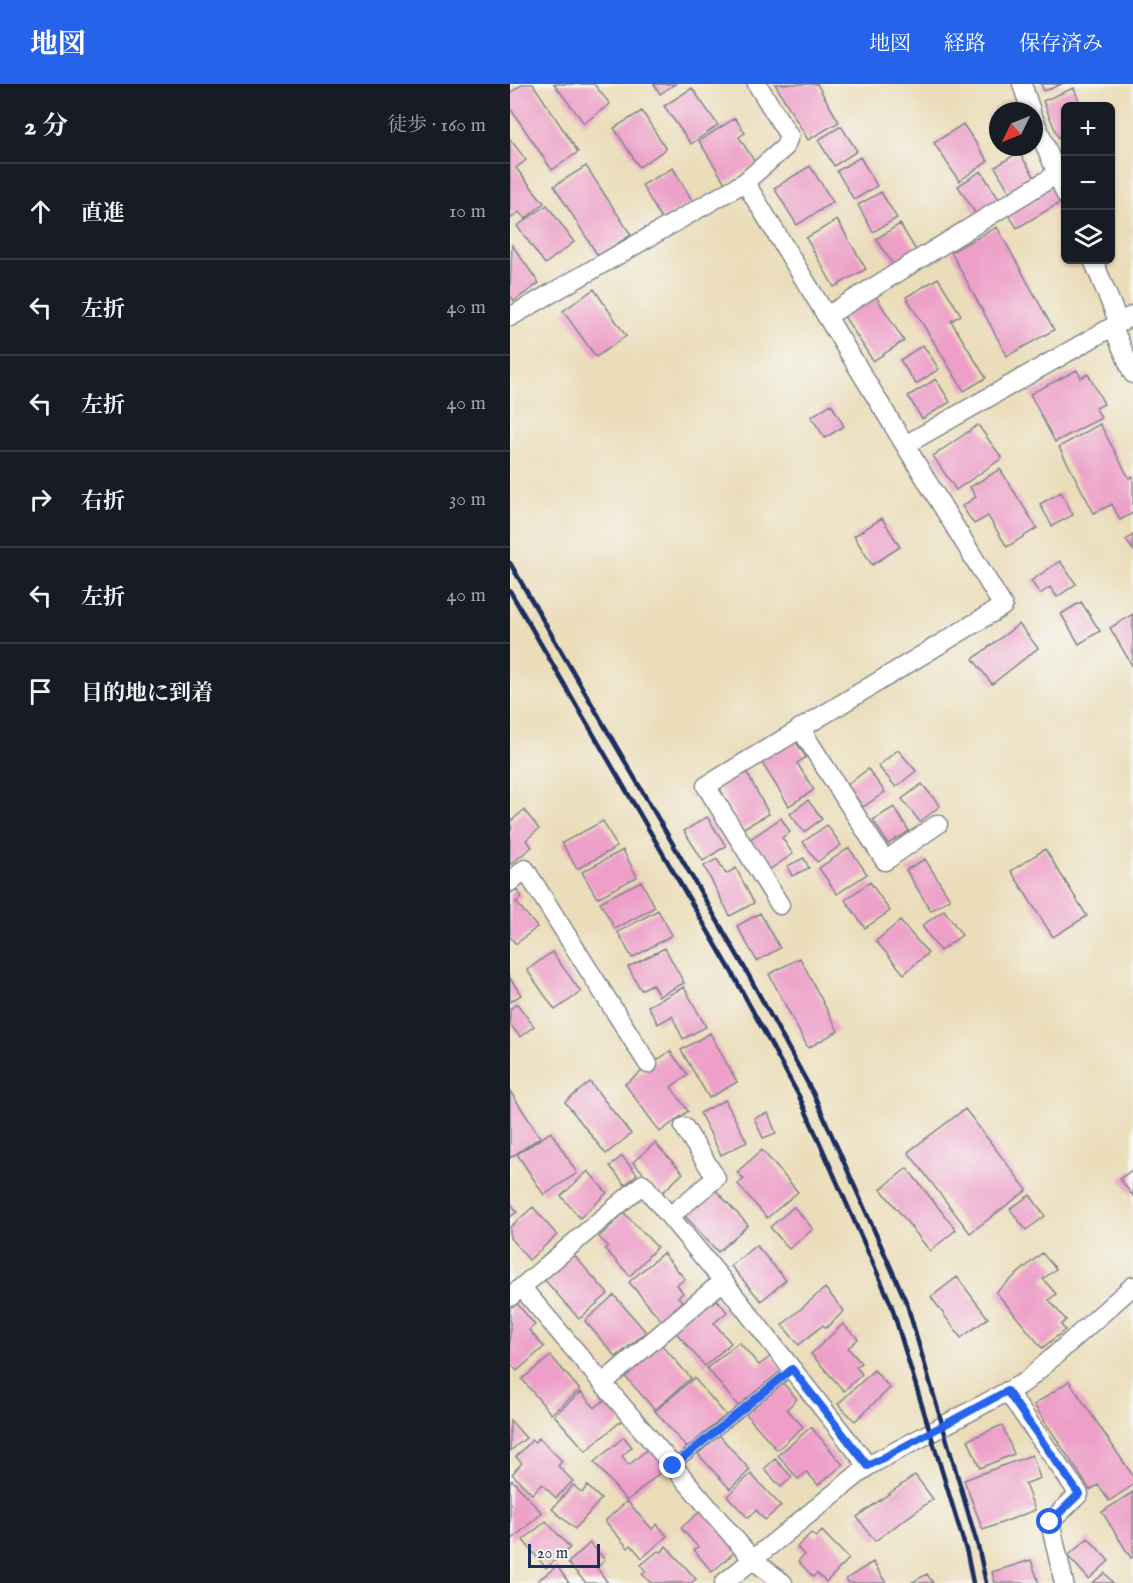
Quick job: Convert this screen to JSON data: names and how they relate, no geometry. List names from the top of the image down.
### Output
{
  "scale_bar": "20 m",
  "north": "bottom left",
  "page": {
    "header": "地図",
    "nav": ["地図", "経路", "保存済み"],
    "heading": ["2 分", "徒歩 · 160 m"],
    "map_buttons": ["+", "−"],
    "list": [
      ["直進", "10 m"],
      ["左折", "40 m"],
      ["左折", "40 m"],
      ["右折", "30 m"],
      ["左折", "40 m"],
      "目的地に到着"
    ],
    "scale": "20 m"
  }
}
